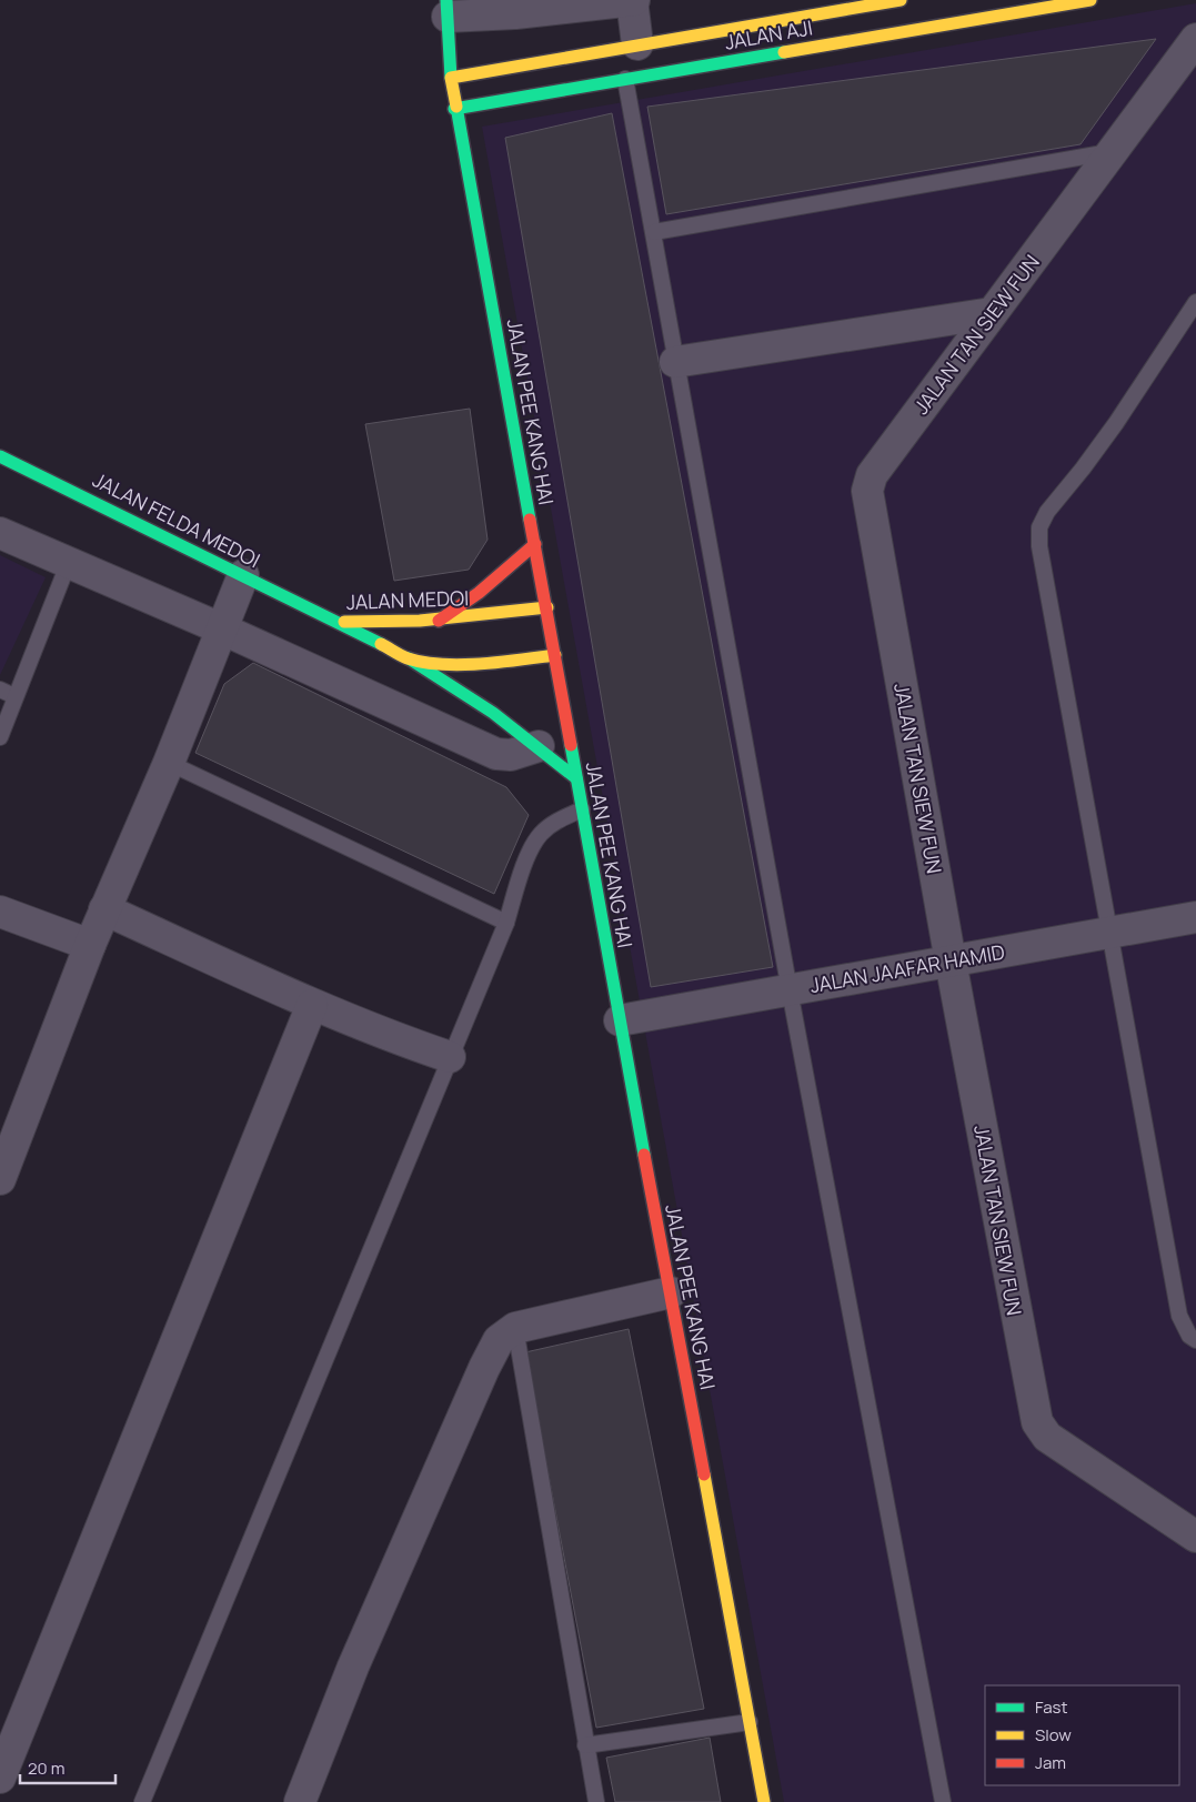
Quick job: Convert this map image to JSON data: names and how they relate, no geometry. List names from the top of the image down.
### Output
{
  "streets": {
    "main road": [
      "JALAN AJI",
      "JALAN PEE KANG HAI",
      "JALAN FELDA MEDOI",
      "JALAN MEDOI"
    ],
    "street": ["JALAN TAN SIEW FUN", "JALAN JAAFAR HAMID"]
  },
  "crossings": [
    ["JALAN AJI", "JALAN PEE KANG HAI"],
    ["JALAN TAN SIEW FUN", "JALAN JAAFAR HAMID"],
    ["JALAN PEE KANG HAI", "JALAN MEDOI"],
    ["JALAN PEE KANG HAI", "JALAN JAAFAR HAMID"],
    ["JALAN FELDA MEDOI", "JALAN MEDOI"]
  ],
  "legend": ["Fast", "Slow", "Jam"],
  "scale_bar": "20 m"
}
